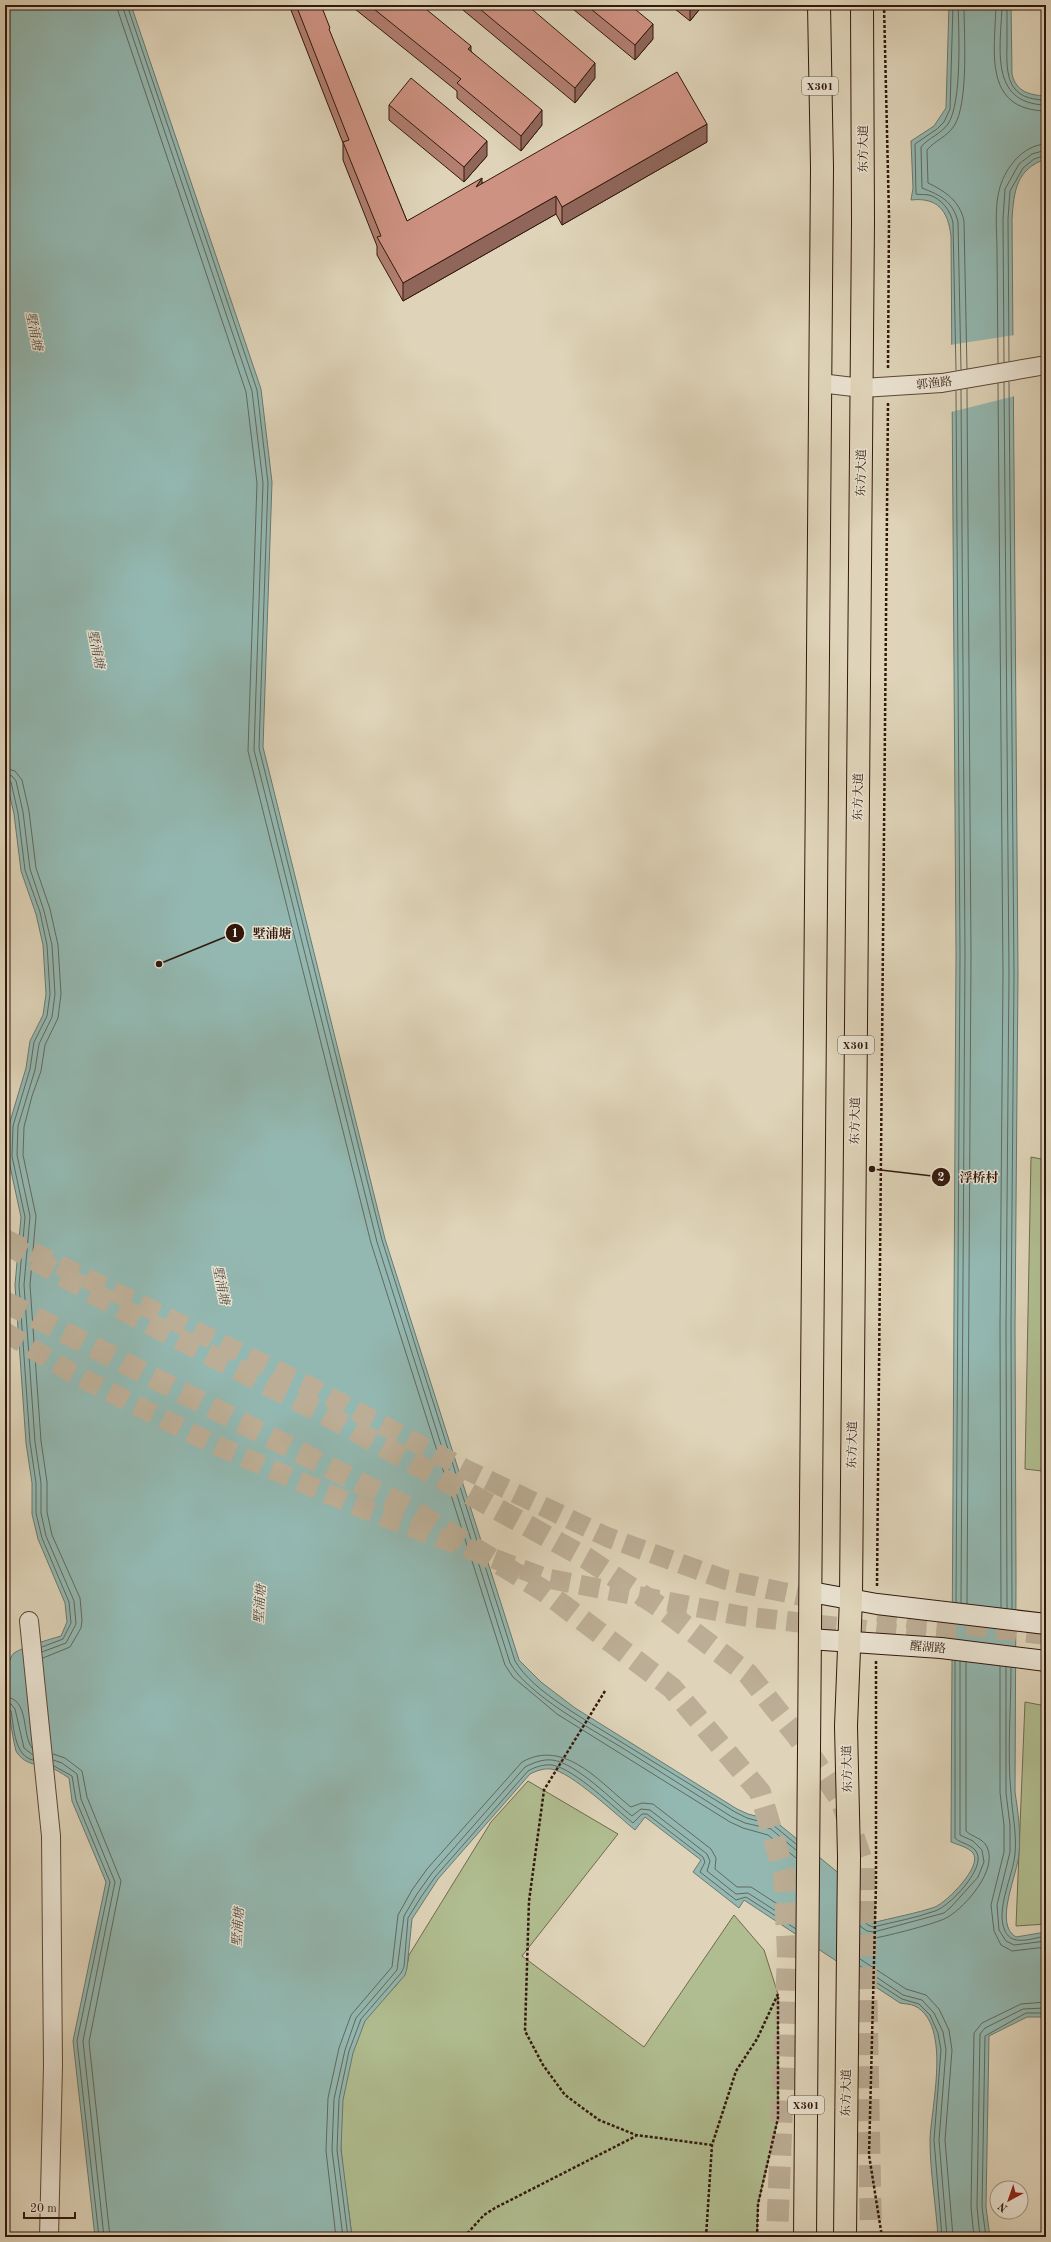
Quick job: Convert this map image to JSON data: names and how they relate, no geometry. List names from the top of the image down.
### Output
{
  "streets": {
    "main road": ["X301", "东方大道", "醒湖路"],
    "street": ["郭渔路"]
  },
  "crossings": [
    ["X301", "郭渔路"],
    ["X301", "醒湖路"],
    ["东方大道", "郭渔路"],
    ["东方大道", "醒湖路"]
  ],
  "water": ["墅浦塘"],
  "places": ["墅浦塘", "浮桥村"],
  "scale_bar": "20 m",
  "north": "bottom left"
}
